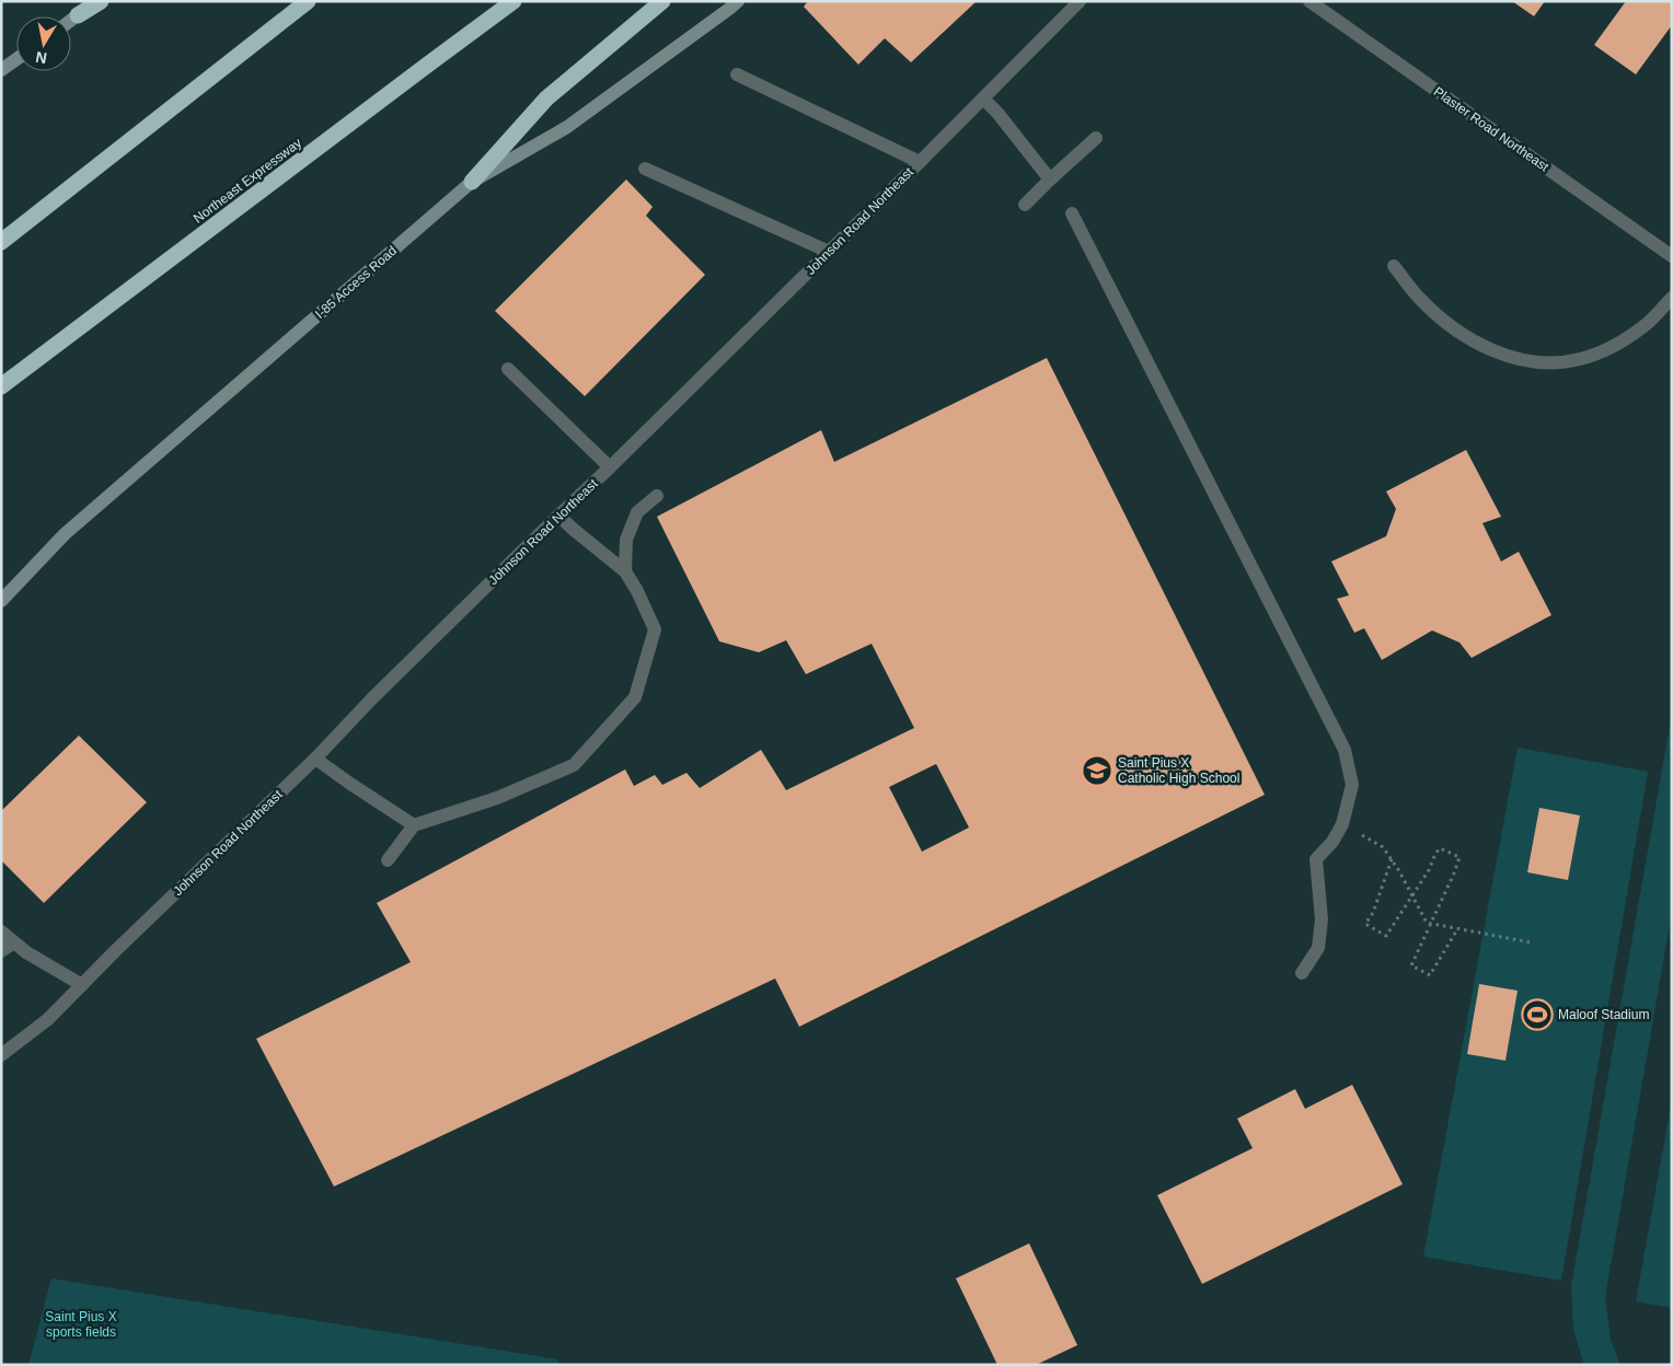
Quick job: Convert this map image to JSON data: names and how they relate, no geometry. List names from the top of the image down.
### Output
{
  "streets": {
    "highway": ["Northeast Expressway"],
    "main road": ["I-85 Access Road"],
    "street": ["Plaster Road Northeast", "Johnson Road Northeast"]
  },
  "parks": ["Saint Pius X sports fields"],
  "places": {
    "school or university": ["Saint Pius X Catholic High School"],
    "sports": ["Maloof Stadium"]
  },
  "north": "bottom"
}
